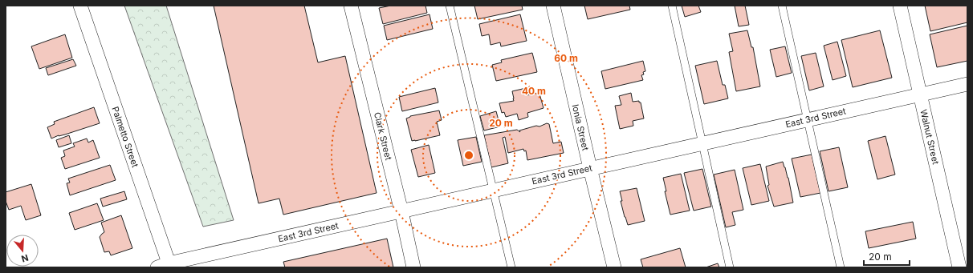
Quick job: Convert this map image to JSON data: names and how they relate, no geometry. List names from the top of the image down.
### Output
{
  "streets": {
    "street": [
      "East 3rd Street",
      "Ionia Street",
      "Clark Street",
      "Palmetto Street",
      "Walnut Street"
    ]
  },
  "crossings": [
    ["East 3rd Street", "Ionia Street"],
    ["East 3rd Street", "Clark Street"],
    ["East 3rd Street", "Palmetto Street"],
    ["East 3rd Street", "Walnut Street"]
  ],
  "scale_bar": "20 m",
  "north": "bottom",
  "rings": ["60 m", "40 m", "20 m"]
}
